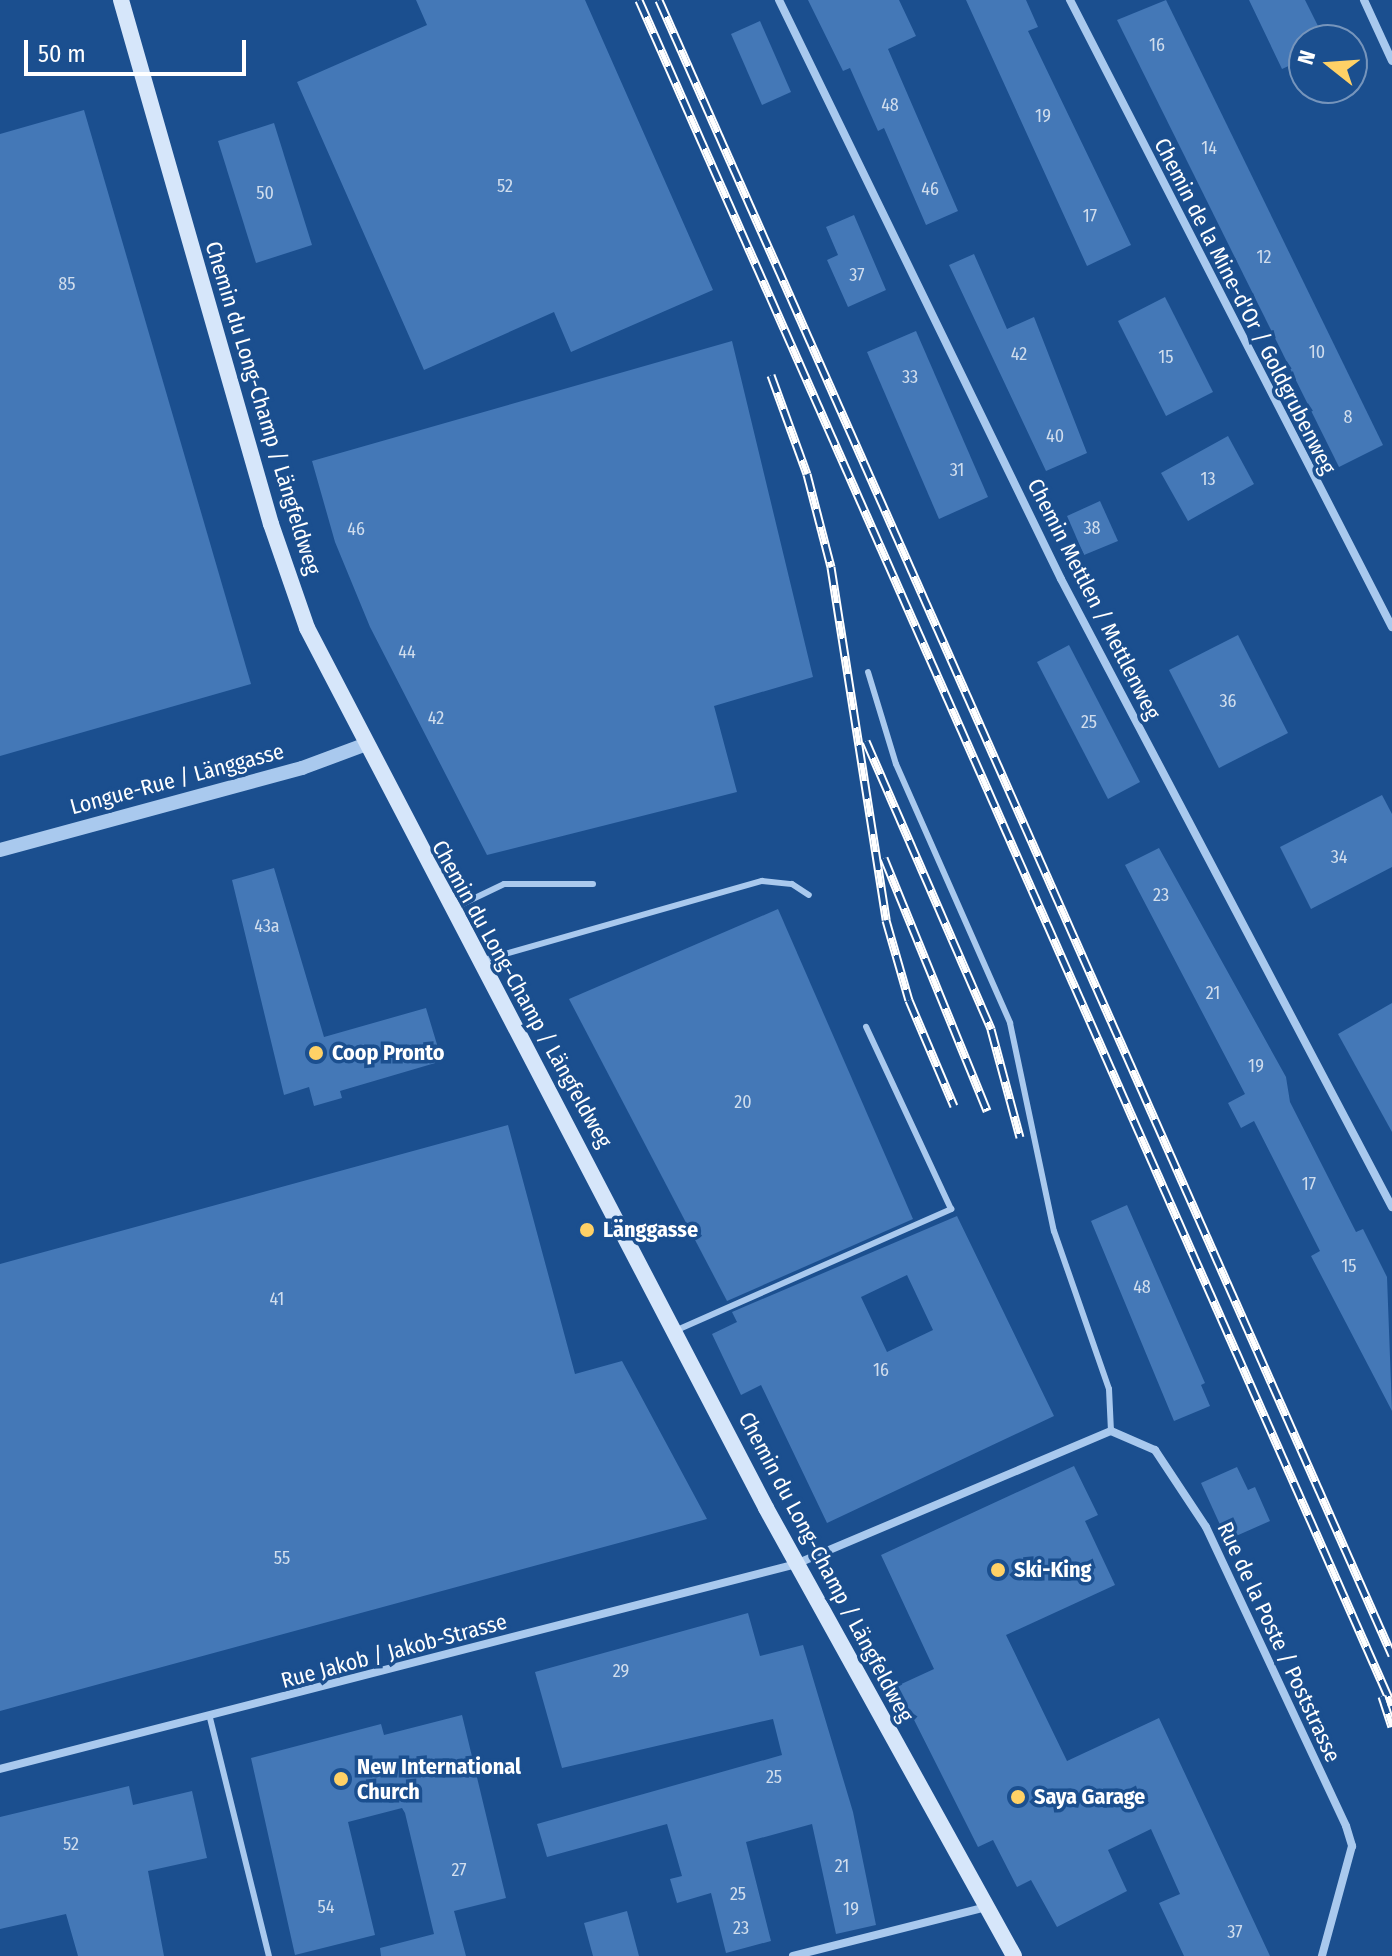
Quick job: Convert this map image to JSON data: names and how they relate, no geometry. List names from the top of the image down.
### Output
{
  "streets": {
    "main road": ["Chemin du Long-Champ / Längfeldweg"],
    "street": [
      "Chemin de la Mine-d'Or / Goldgrubenweg",
      "Chemin Mettlen / Mettlenweg",
      "Longue-Rue / Länggasse",
      "Rue de la Poste / Poststrasse",
      "Rue Jakob / Jakob-Strasse"
    ]
  },
  "crossings": [
    ["Chemin du Long-Champ / Längfeldweg", "Longue-Rue / Länggasse"],
    ["Chemin du Long-Champ / Längfeldweg", "Rue Jakob / Jakob-Strasse"]
  ],
  "places": [
    "Coop Pronto",
    "Länggasse",
    "Ski-King",
    "New International Church",
    "Saya Garage"
  ],
  "house_numbers": [
    "16",
    "48",
    "19",
    "14",
    "52",
    "46",
    "50",
    "17",
    "12",
    "37",
    "85",
    "10",
    "42",
    "15",
    "33",
    "8",
    "40",
    "31",
    "13",
    "38",
    "46",
    "44",
    "36",
    "42",
    "25",
    "34",
    "23",
    "43a",
    "21",
    "19",
    "20",
    "17",
    "15",
    "48",
    "41",
    "16",
    "55",
    "29",
    "25",
    "52",
    "21",
    "27",
    "25",
    "54",
    "19",
    "23",
    "37"
  ],
  "scale_bar": "50 m",
  "north": "left"
}
